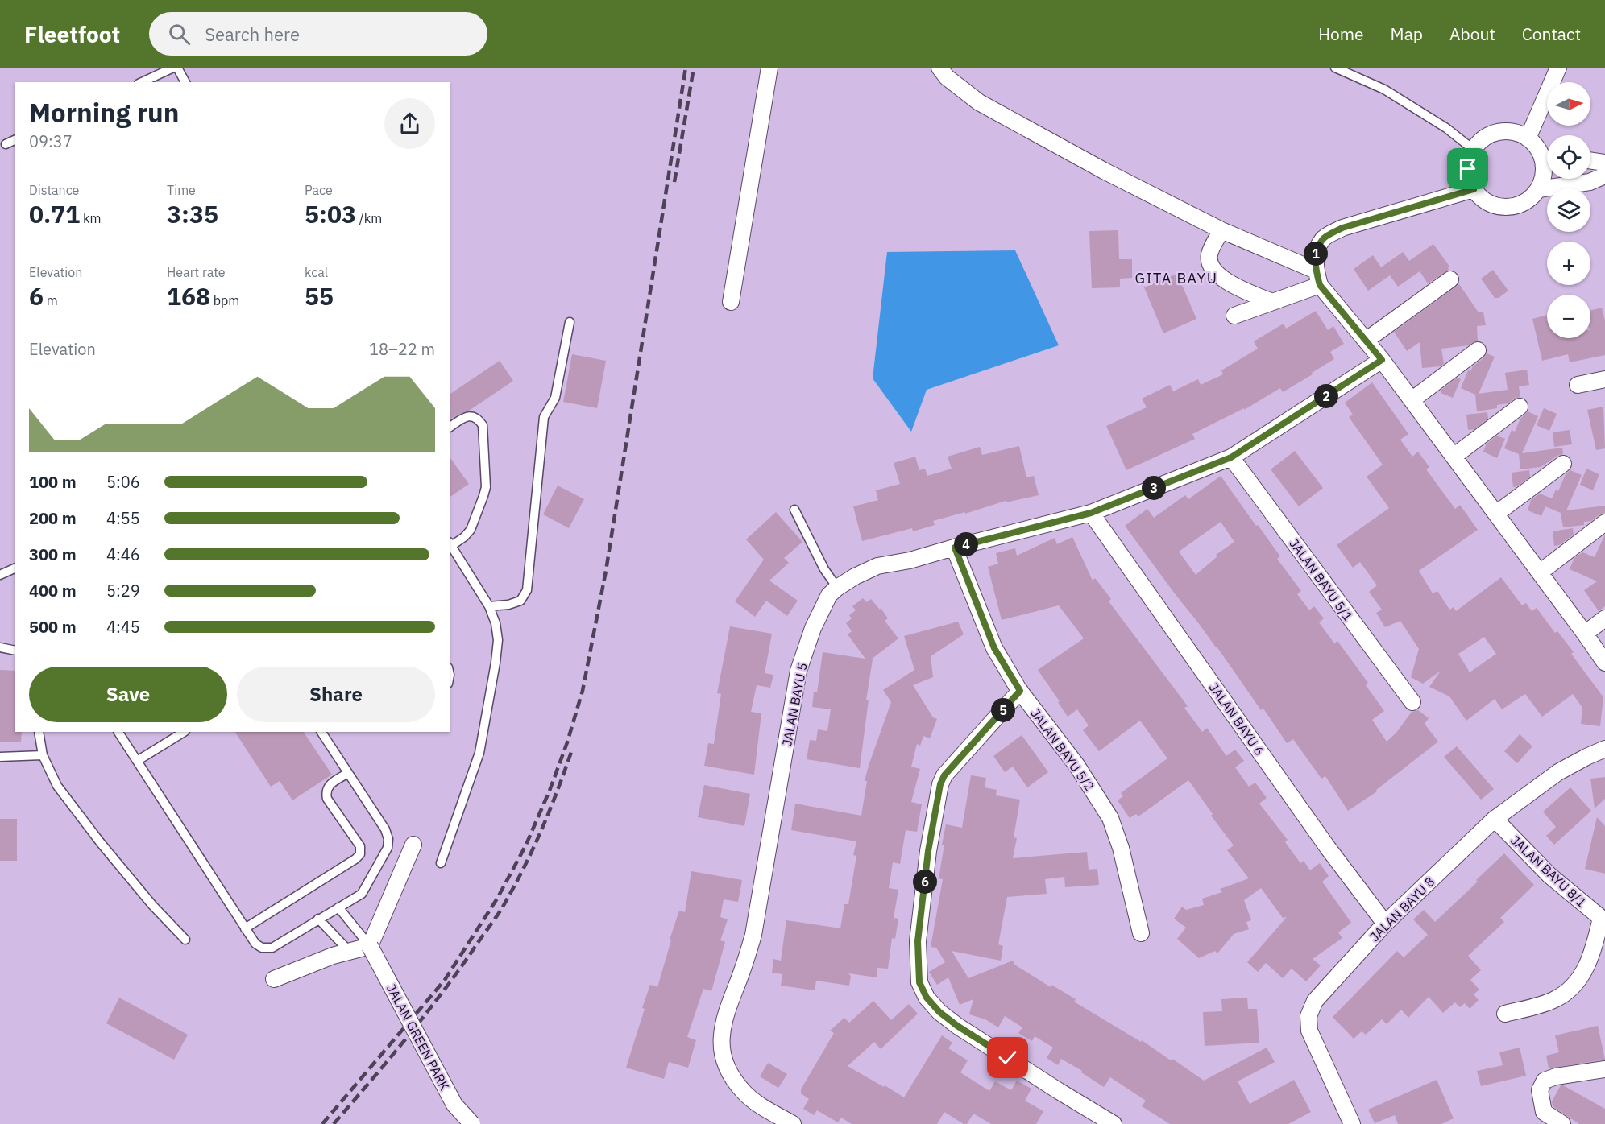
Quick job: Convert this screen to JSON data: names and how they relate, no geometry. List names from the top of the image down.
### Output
{
  "streets": {
    "street": [
      "JALAN BAYU 5/1",
      "JALAN BAYU 5",
      "JALAN BAYU 6",
      "JALAN BAYU 5/2",
      "JALAN BAYU 8/1",
      "JALAN BAYU 8",
      "JALAN GREEN PARK"
    ]
  },
  "crossings": [
    ["JALAN BAYU 5/1", "JALAN BAYU 5"],
    ["JALAN BAYU 5", "JALAN BAYU 6"],
    ["JALAN BAYU 5", "JALAN BAYU 5/2"],
    ["JALAN BAYU 6", "JALAN BAYU 8"],
    ["JALAN BAYU 8/1", "JALAN BAYU 8"]
  ],
  "districts": ["GITA BAYU"],
  "north": "right",
  "page": {
    "header": "Fleetfoot",
    "search": "Search here",
    "nav": [
      "Home",
      "Map",
      "About",
      "Contact"
    ],
    "map_buttons": ["+", "−"],
    "heading": ["Morning run", "09:37"],
    "stats": [
      ["Distance", "0.71 km"],
      ["Time", "3:35"],
      ["Pace", "5:03 /km"],
      ["Elevation", "6 m"],
      ["Heart rate", "168 bpm"],
      ["kcal", "55"]
    ],
    "pins": [
      "1",
      "2",
      "3",
      "4",
      "5",
      "6"
    ],
    "chart": ["Elevation", "18–22 m"],
    "list": [
      {
        "name": "100 m",
        "note": "5:06"
      },
      {
        "name": "200 m",
        "note": "4:55"
      },
      {
        "name": "300 m",
        "note": "4:46"
      },
      {
        "name": "400 m",
        "note": "5:29"
      },
      {
        "name": "500 m",
        "note": "4:45"
      }
    ],
    "buttons": ["Save", "Share"]
  }
}
